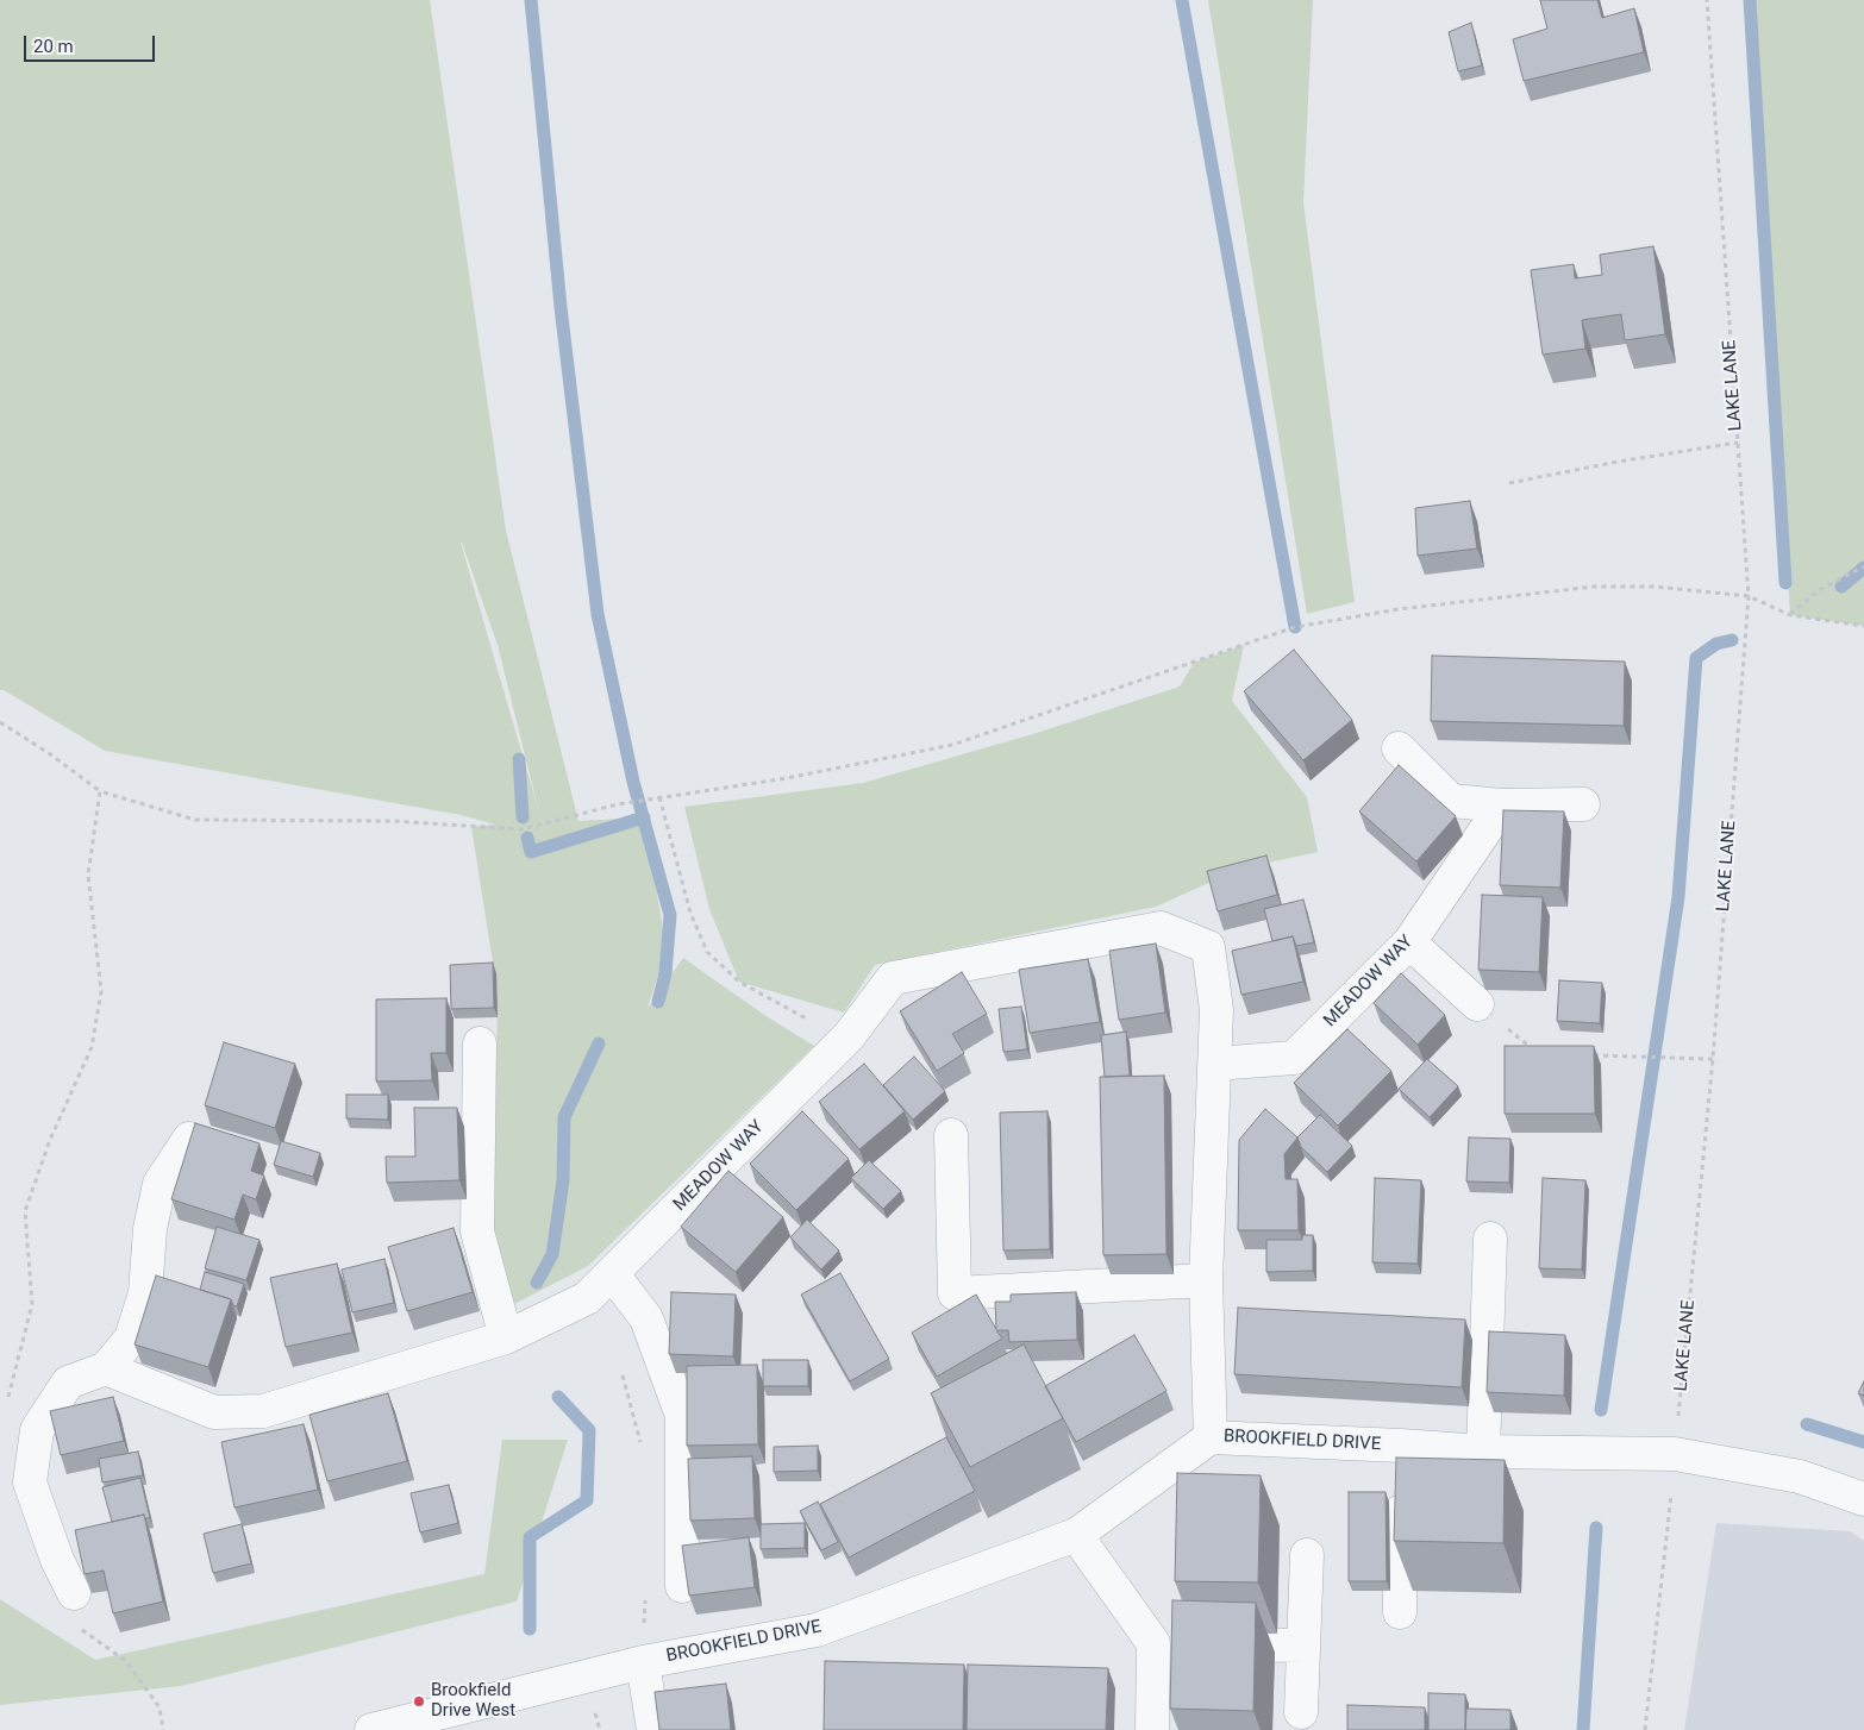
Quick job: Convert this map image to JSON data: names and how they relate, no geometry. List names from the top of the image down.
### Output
{
  "streets": {
    "street": ["MEADOW WAY", "BROOKFIELD DRIVE"],
    "path": ["LAKE LANE"]
  },
  "crossings": [
    ["LAKE LANE", "BROOKFIELD DRIVE"],
    ["MEADOW WAY", "BROOKFIELD DRIVE"]
  ],
  "places": ["Brookfield Drive West"],
  "scale_bar": "20 m"
}
